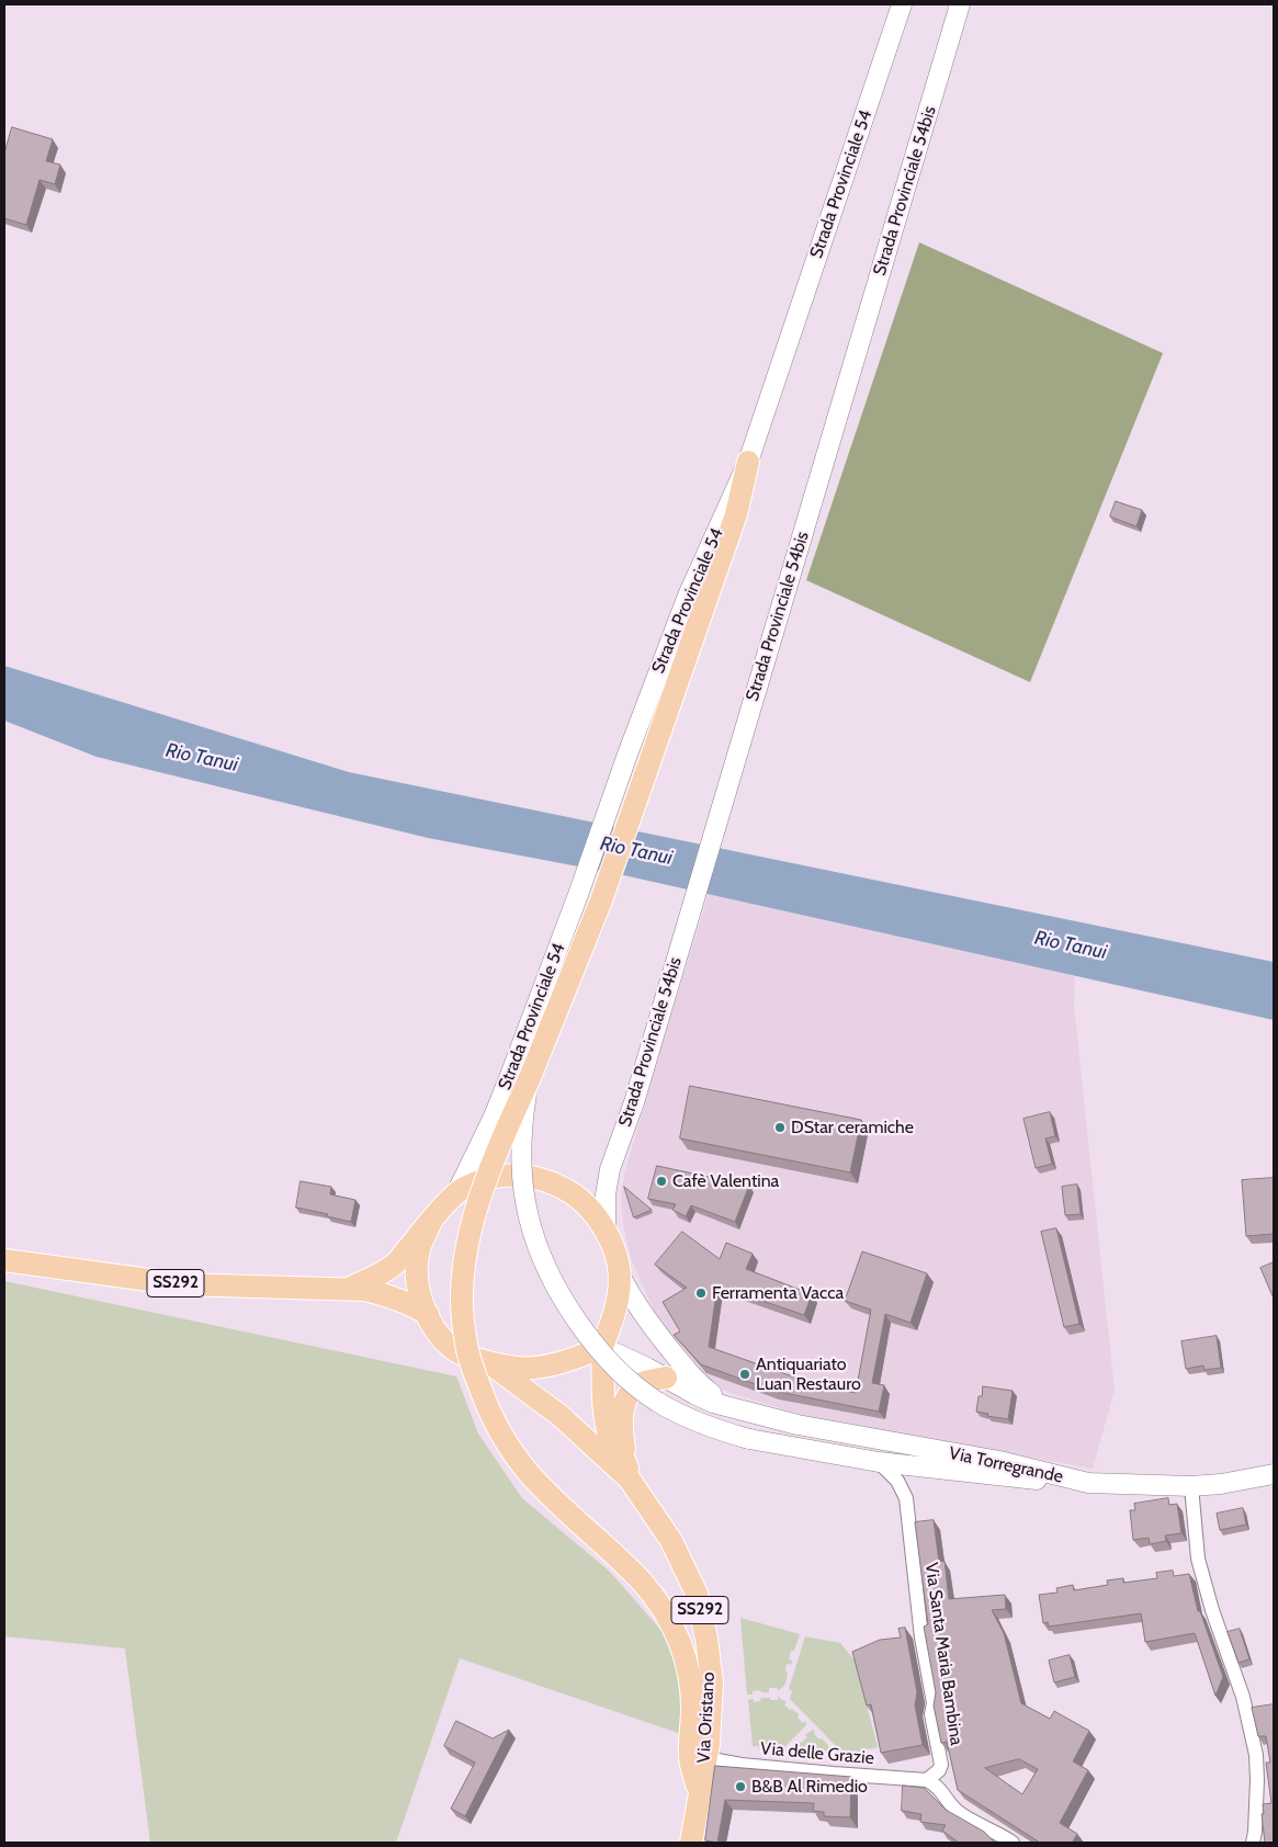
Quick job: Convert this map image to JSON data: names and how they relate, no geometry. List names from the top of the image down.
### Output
{
  "streets": {
    "main road": [
      "Strada Provinciale 54",
      "Strada Provinciale 54bis",
      "SS292",
      "Via Torregrande",
      "Via Oristano"
    ],
    "street": ["Via Santa Maria Bambina", "Via delle Grazie"]
  },
  "crossings": [
    ["Strada Provinciale 54", "SS292"],
    ["Strada Provinciale 54bis", "SS292"],
    ["SS292", "Via Torregrande"],
    ["SS292", "Via Oristano"],
    ["Via Torregrande", "Via Oristano"],
    ["Via Santa Maria Bambina", "Via delle Grazie"],
    ["Via Oristano", "Via delle Grazie"]
  ],
  "water": ["Rio Tanui"],
  "places": [
    "DStar ceramiche",
    "Cafè Valentina",
    "Ferramenta Vacca",
    "Antiquariato Luan Restauro",
    "B&B Al Rimedio"
  ]
}
